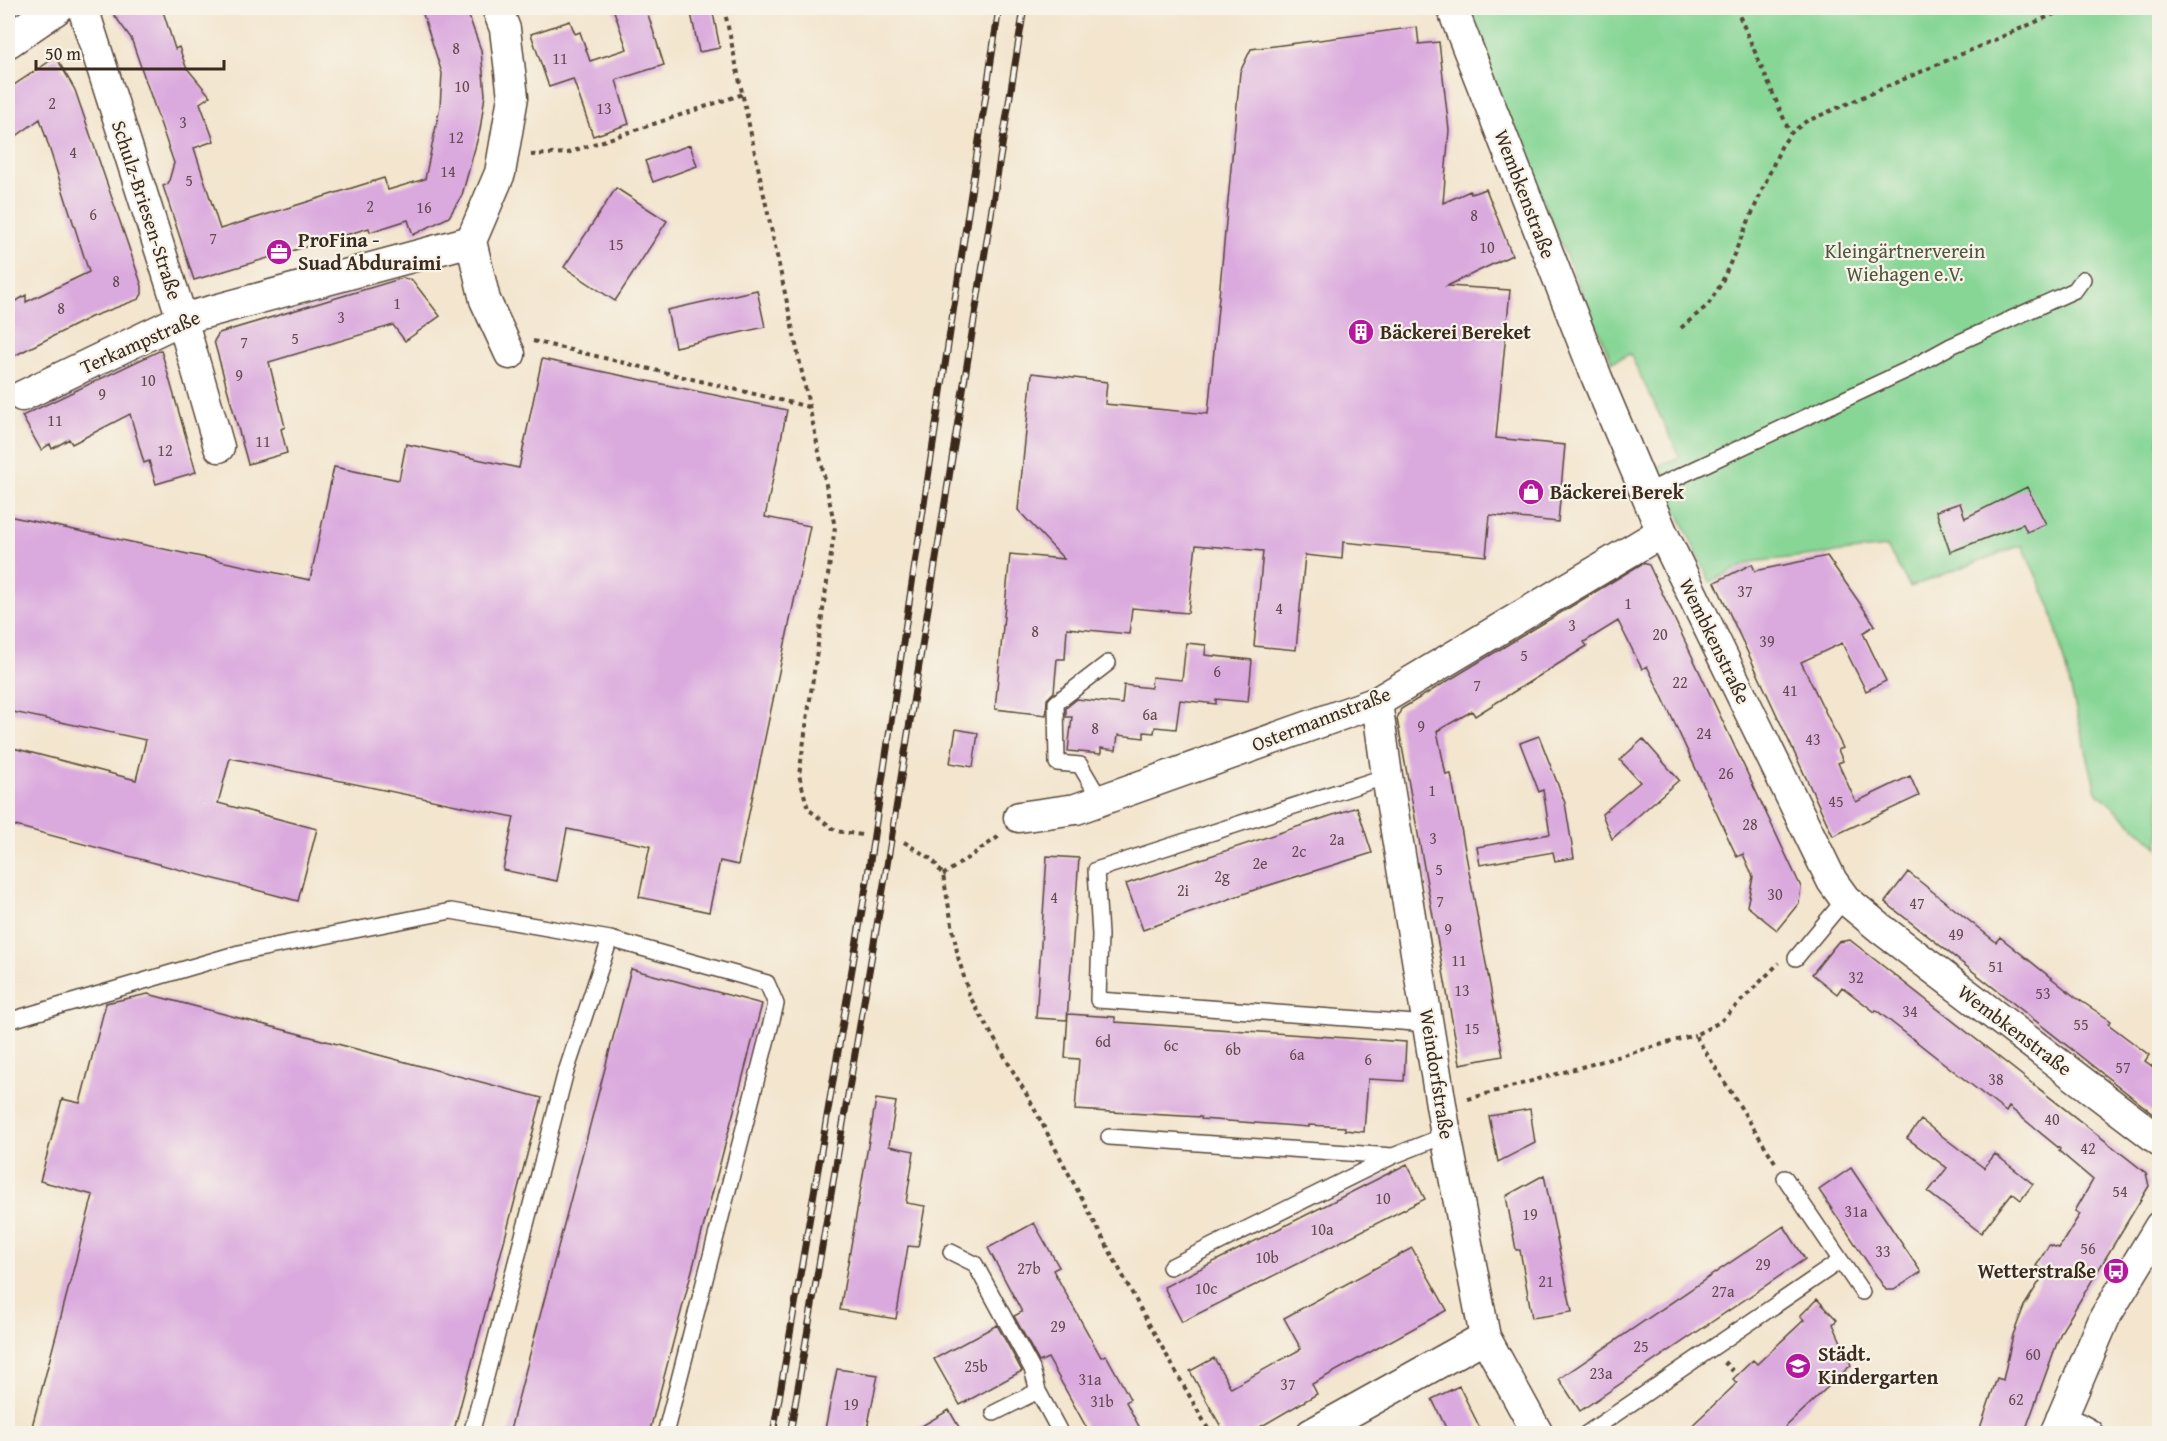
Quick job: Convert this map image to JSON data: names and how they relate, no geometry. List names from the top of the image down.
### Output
{
  "streets": {
    "street": [
      "Wembkenstraße",
      "Schulz-Briesen-Straße",
      "Terkampstraße",
      "Ostermannstraße",
      "Weindorfstraße"
    ]
  },
  "crossings": [
    ["Wembkenstraße", "Ostermannstraße"],
    ["Schulz-Briesen-Straße", "Terkampstraße"],
    ["Ostermannstraße", "Weindorfstraße"]
  ],
  "parks": ["Kleingärtnerverein Wiehagen e.V."],
  "places": {
    "office": ["ProFina - Suad Abduraimi"],
    "building": ["Bäckerei Bereket"],
    "shop": ["Bäckerei Berek"],
    "bus stop": ["Wetterstraße"],
    "school or university": ["Städt. Kindergarten"]
  },
  "house_numbers": [
    "8",
    "11",
    "10",
    "2",
    "13",
    "3",
    "12",
    "4",
    "14",
    "5",
    "2",
    "16",
    "6",
    "8",
    "7",
    "15",
    "10",
    "8",
    "1",
    "8",
    "3",
    "5",
    "7",
    "9",
    "10",
    "9",
    "11",
    "11",
    "12",
    "37",
    "1",
    "4",
    "3",
    "8",
    "20",
    "39",
    "5",
    "6",
    "22",
    "7",
    "41",
    "6a",
    "9",
    "8",
    "24",
    "43",
    "26",
    "1",
    "45",
    "28",
    "3",
    "2a",
    "2c",
    "2e",
    "5",
    "2g",
    "2i",
    "30",
    "4",
    "7",
    "47",
    "9",
    "49",
    "11",
    "51",
    "32",
    "13",
    "53",
    "34",
    "55",
    "15",
    "6d",
    "6c",
    "6b",
    "6a",
    "6",
    "57",
    "38",
    "40",
    "42",
    "54",
    "10",
    "31a",
    "19",
    "10a",
    "56",
    "33",
    "10b",
    "29",
    "27b",
    "21",
    "10c",
    "27a",
    "29",
    "25",
    "60",
    "25b",
    "23a",
    "31a",
    "37",
    "62",
    "31b",
    "19"
  ],
  "scale_bar": "50 m"
}
